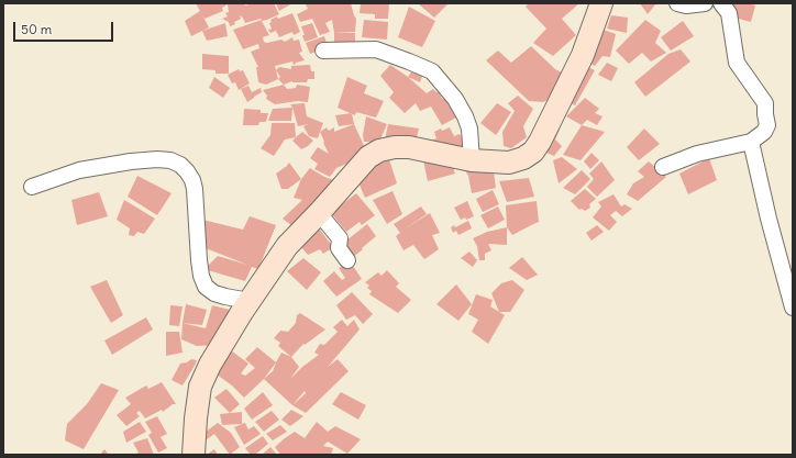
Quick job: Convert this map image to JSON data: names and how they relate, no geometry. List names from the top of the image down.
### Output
{
  "scale_bar": "50 m"
}
